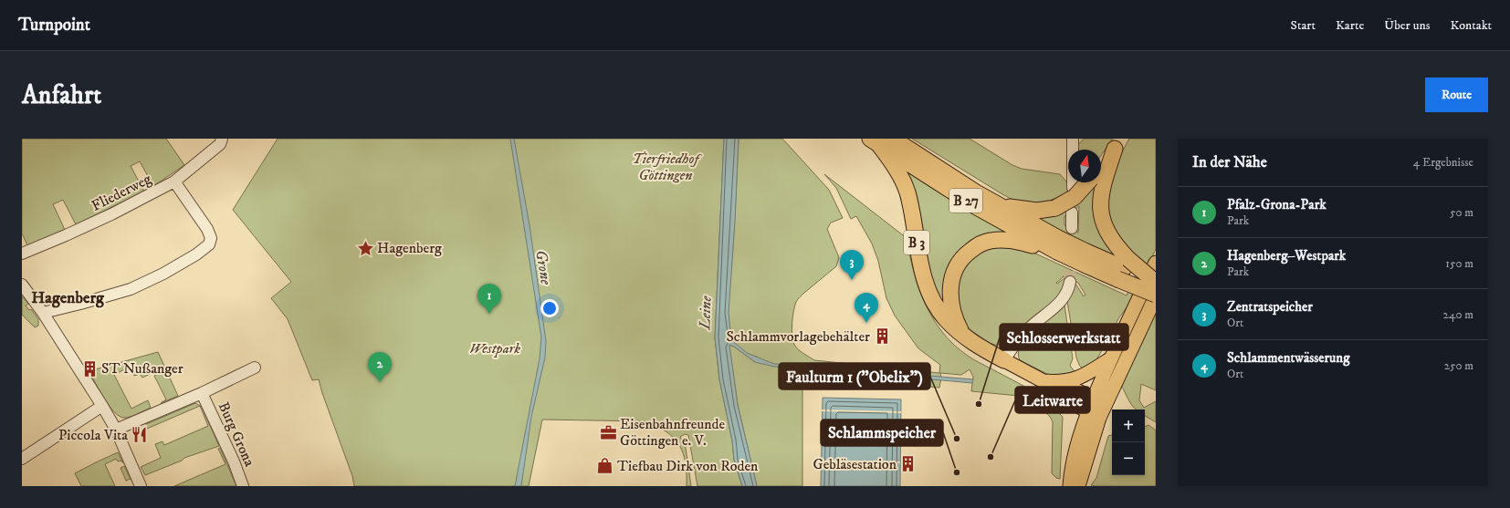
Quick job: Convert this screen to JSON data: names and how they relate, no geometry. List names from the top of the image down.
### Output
{
  "streets": {
    "highway": ["B 27", "B 3"],
    "street": ["Fliederweg", "Burg Grona"]
  },
  "crossings": [
    ["B 27", "B 3"]
  ],
  "districts": ["Hagenberg"],
  "water": ["Grone", "Leine"],
  "parks": ["Tierfriedhof Göttingen", "Westpark"],
  "places": {
    "place": ["Hagenberg"],
    "building": ["Schlammvorlagebehälter", "ST Nußanger", "Gebläsestation"],
    "other": [
      "Schlosserwerkstatt",
      "Faulturm 1 (\"Obelix\")",
      "Leitwarte",
      "Schlammspeicher"
    ],
    "office": ["Eisenbahnfreunde Göttingen e. V."],
    "restaurant": ["Piccola Vita"],
    "shop": ["Tiefbau Dirk von Roden"]
  },
  "north": "top",
  "page": {
    "header": "Turnpoint",
    "nav": [
      "Start",
      "Karte",
      "Über uns",
      "Kontakt"
    ],
    "buttons": "Route",
    "title": "Anfahrt",
    "heading": ["In der Nähe", "4 Ergebnisse"],
    "list": [
      {
        "mark": "1",
        "name": "Pfalz-Grona-Park",
        "note": "Park",
        "value": "50 m"
      },
      {
        "mark": "2",
        "name": "Hagenberg–Westpark",
        "note": "Park",
        "value": "150 m"
      },
      {
        "mark": "3",
        "name": "Zentratspeicher",
        "note": "Ort",
        "value": "240 m"
      },
      {
        "mark": "4",
        "name": "Schlammentwässerung",
        "note": "Ort",
        "value": "250 m"
      }
    ],
    "pins": [
      "3",
      "1",
      "4",
      "2"
    ],
    "map_buttons": ["+", "−"]
  }
}
